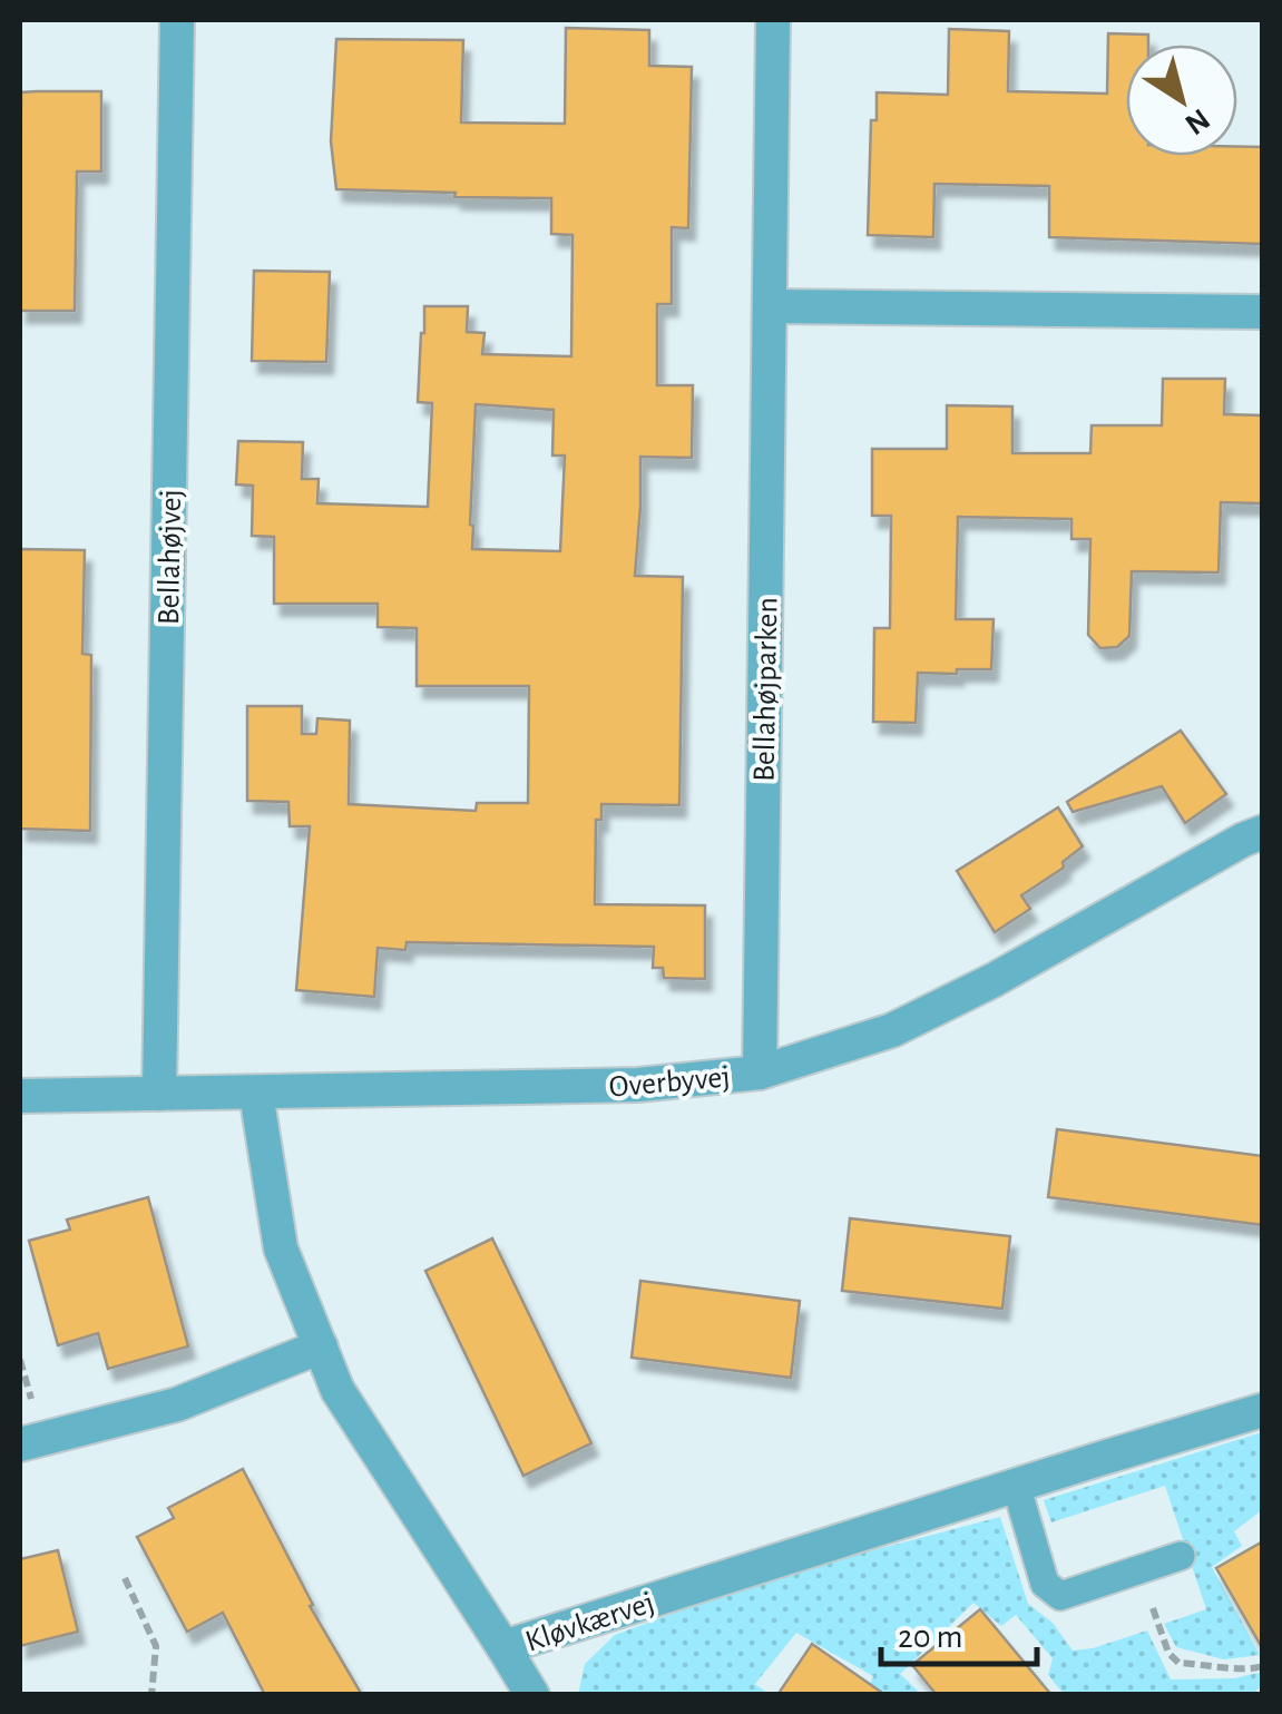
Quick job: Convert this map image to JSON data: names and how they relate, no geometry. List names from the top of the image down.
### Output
{
  "streets": {
    "street": [
      "Bellahøjvej",
      "Bellahøjparken",
      "Overbyvej",
      "Kløvkærvej"
    ]
  },
  "crossings": [
    ["Bellahøjvej", "Overbyvej"],
    ["Bellahøjparken", "Overbyvej"],
    ["Overbyvej", "Kløvkærvej"]
  ],
  "scale_bar": "20 m",
  "north": "bottom right"
}
